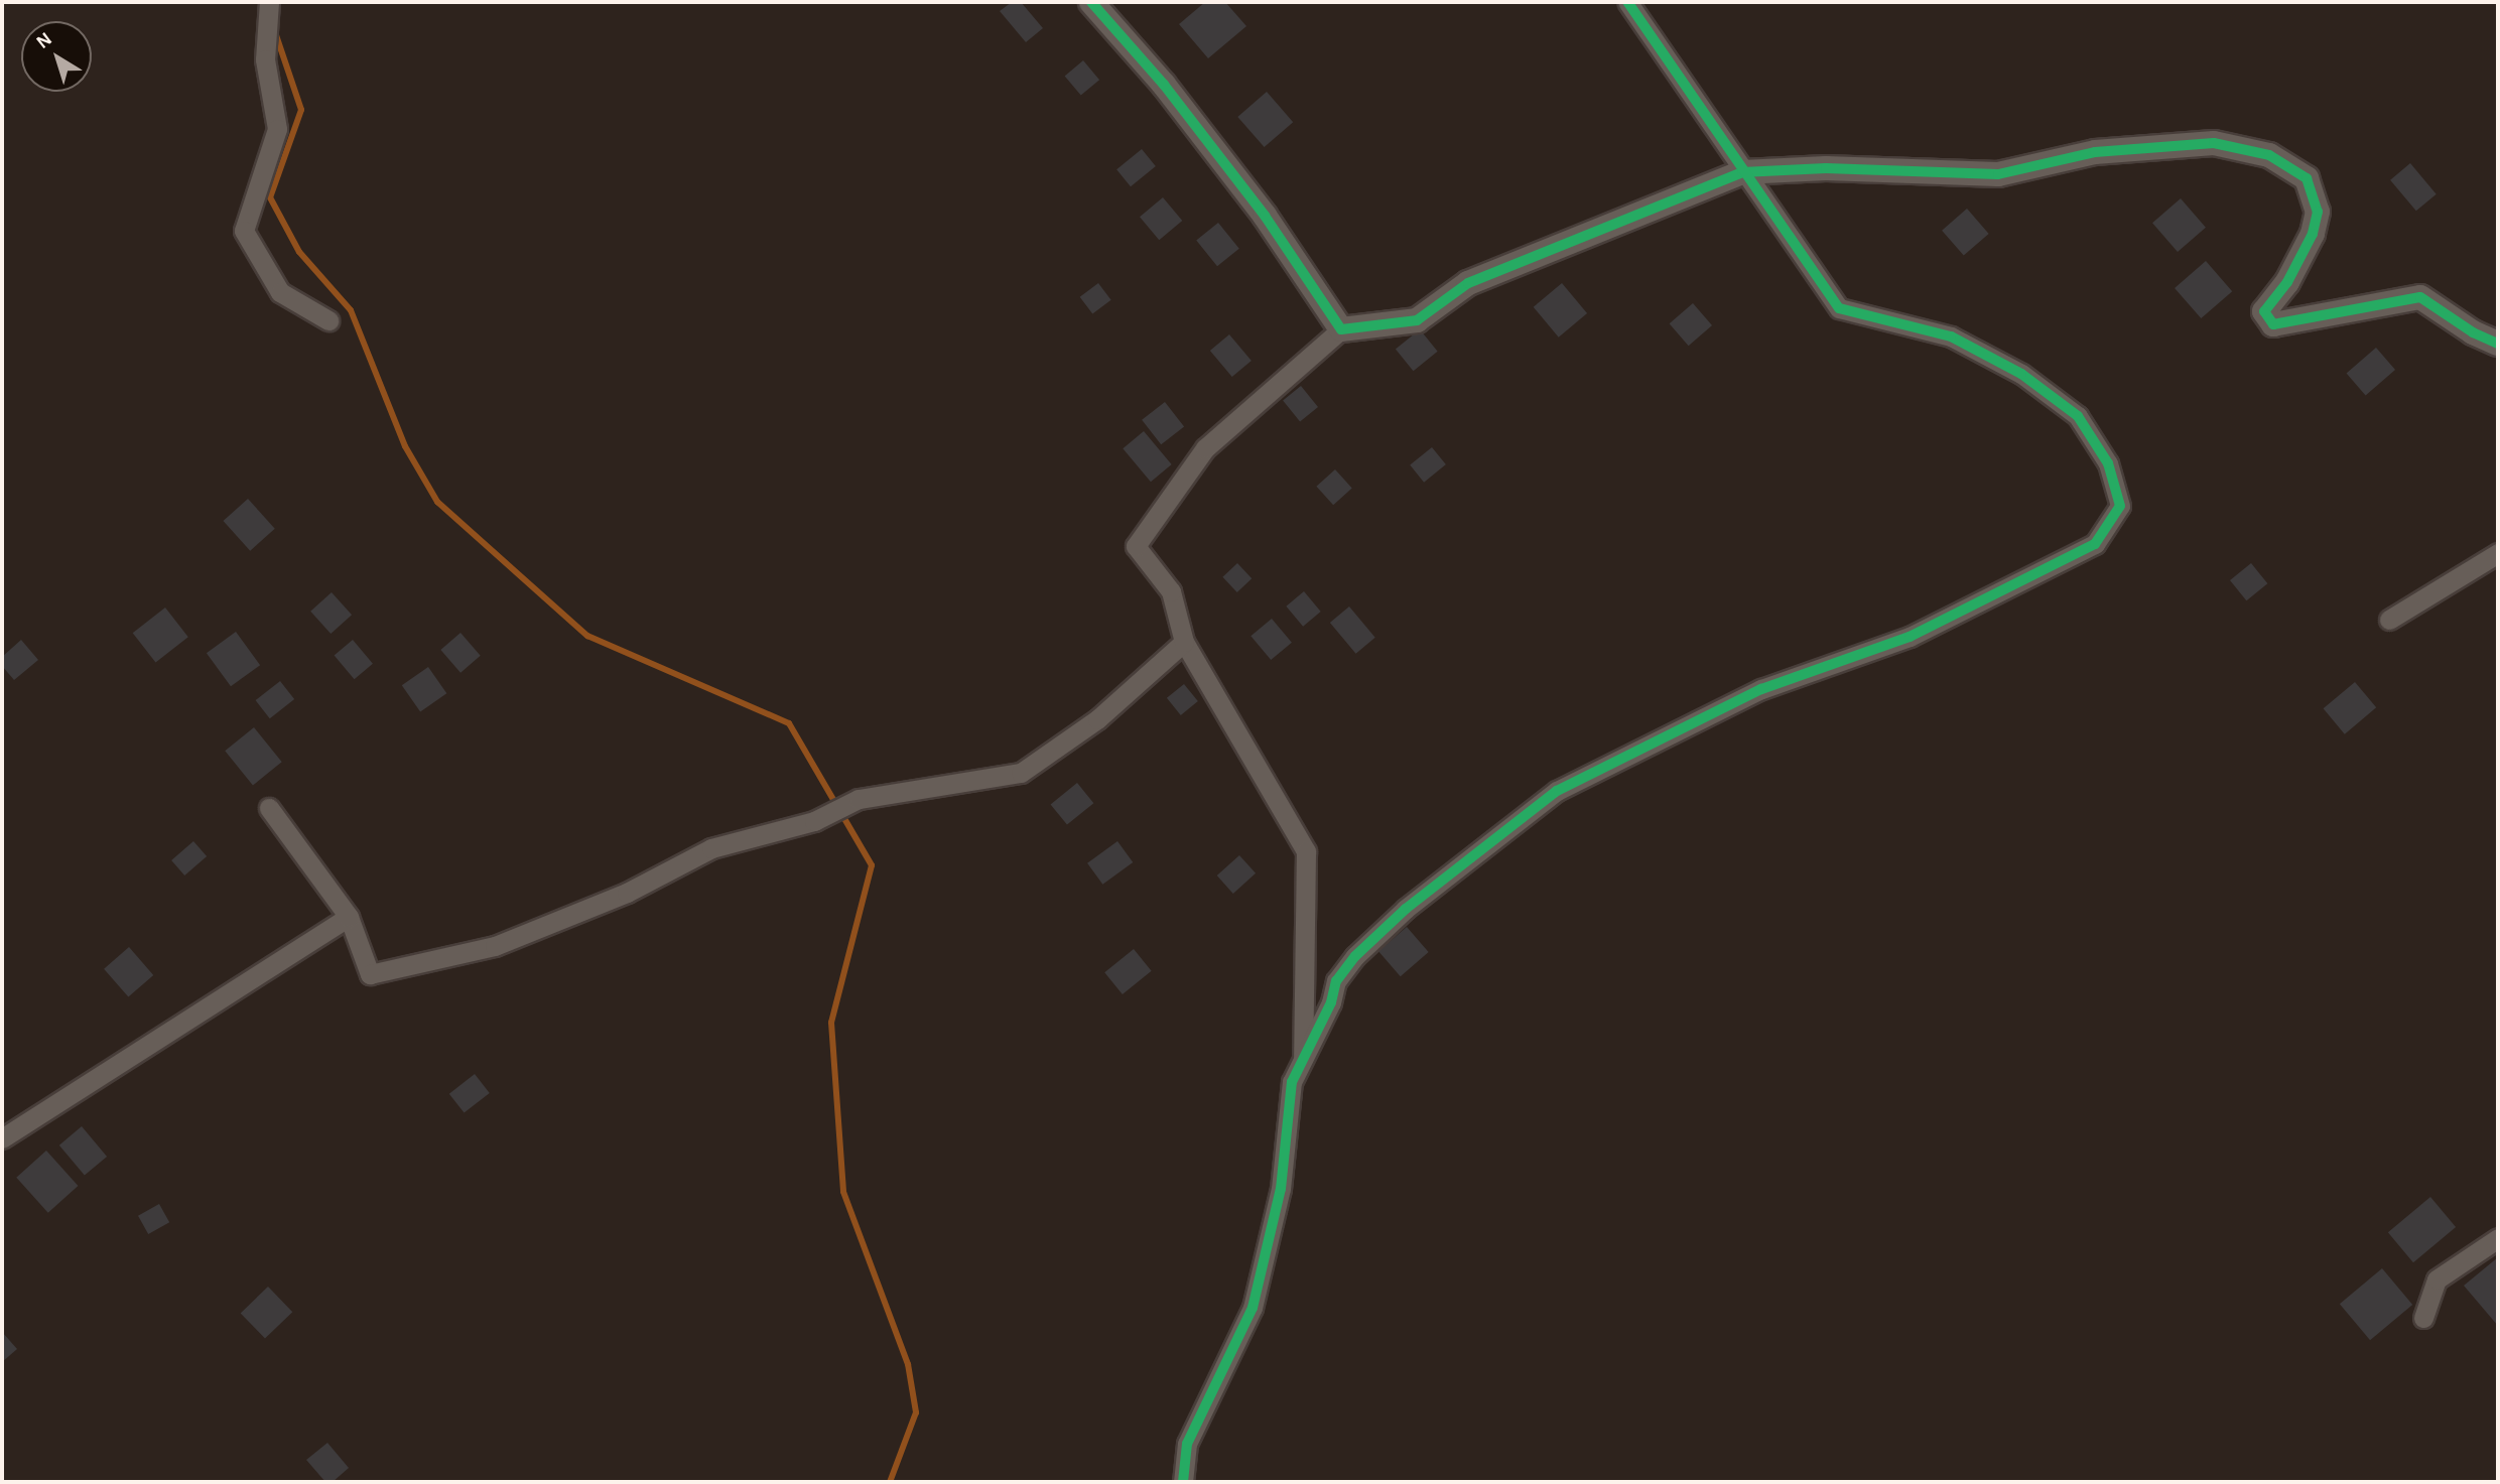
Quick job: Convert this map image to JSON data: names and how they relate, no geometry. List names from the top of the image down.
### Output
{
  "north": "top left"
}
